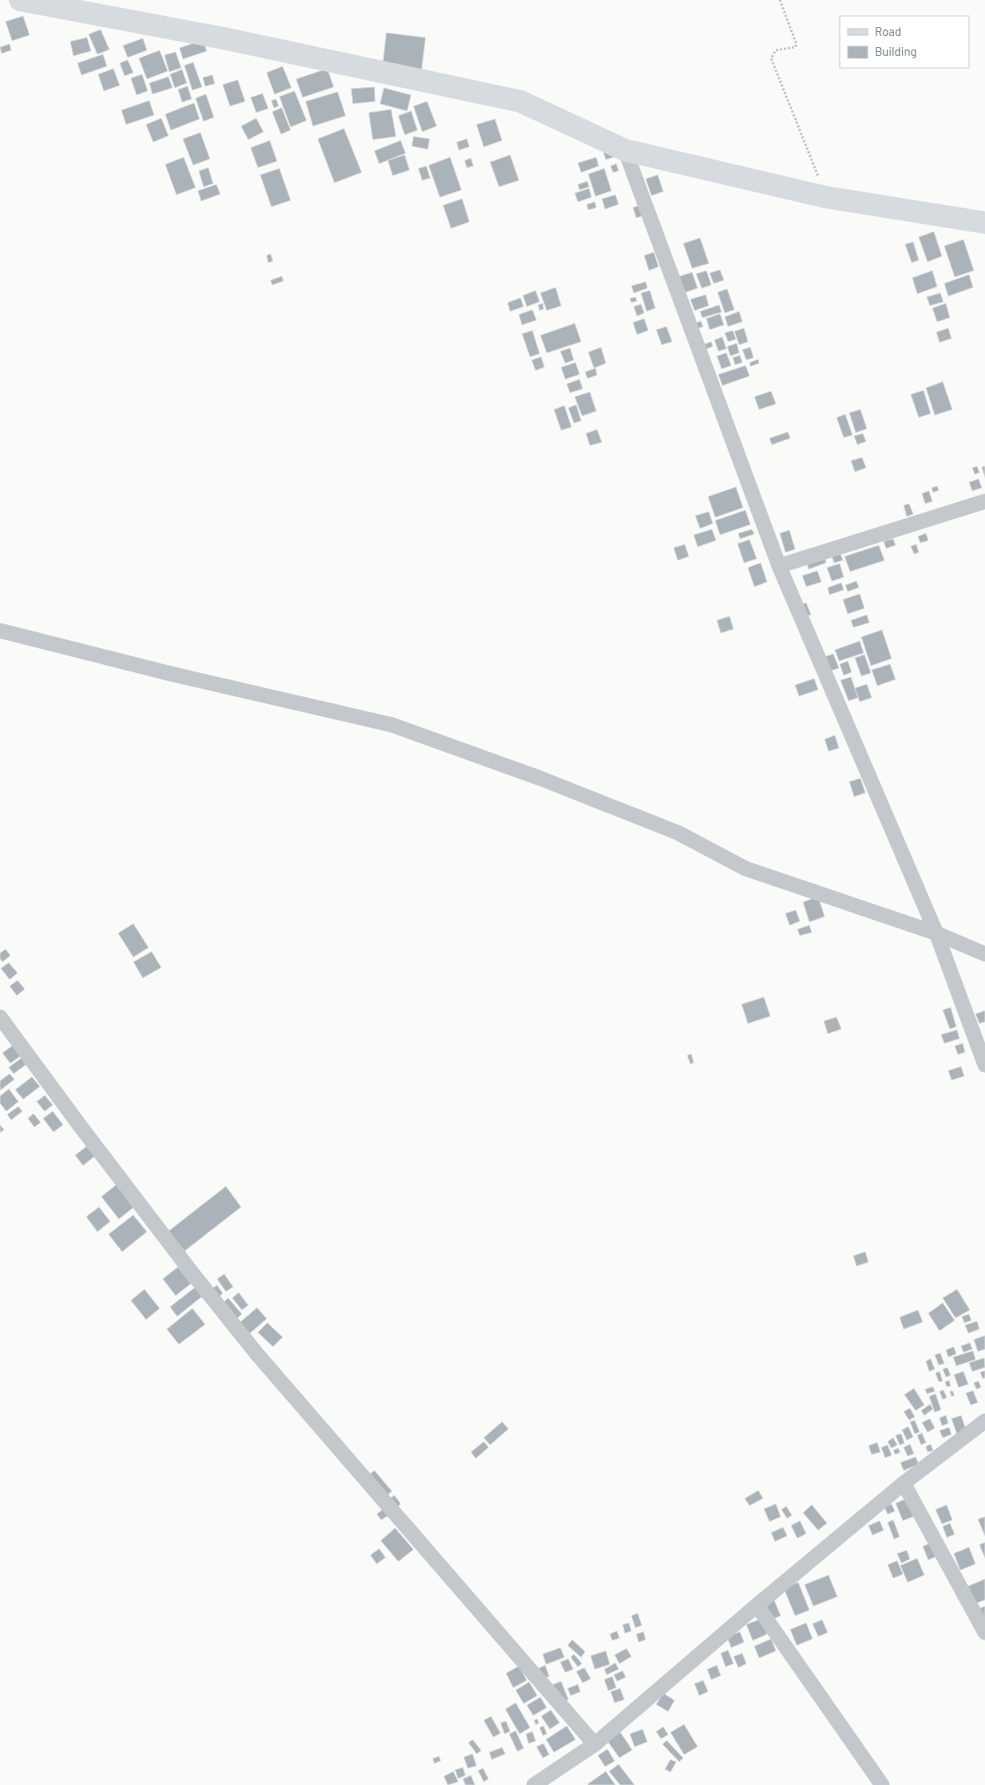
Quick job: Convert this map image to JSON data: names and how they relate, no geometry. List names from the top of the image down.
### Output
{
  "legend": ["Road", "Building"]
}
